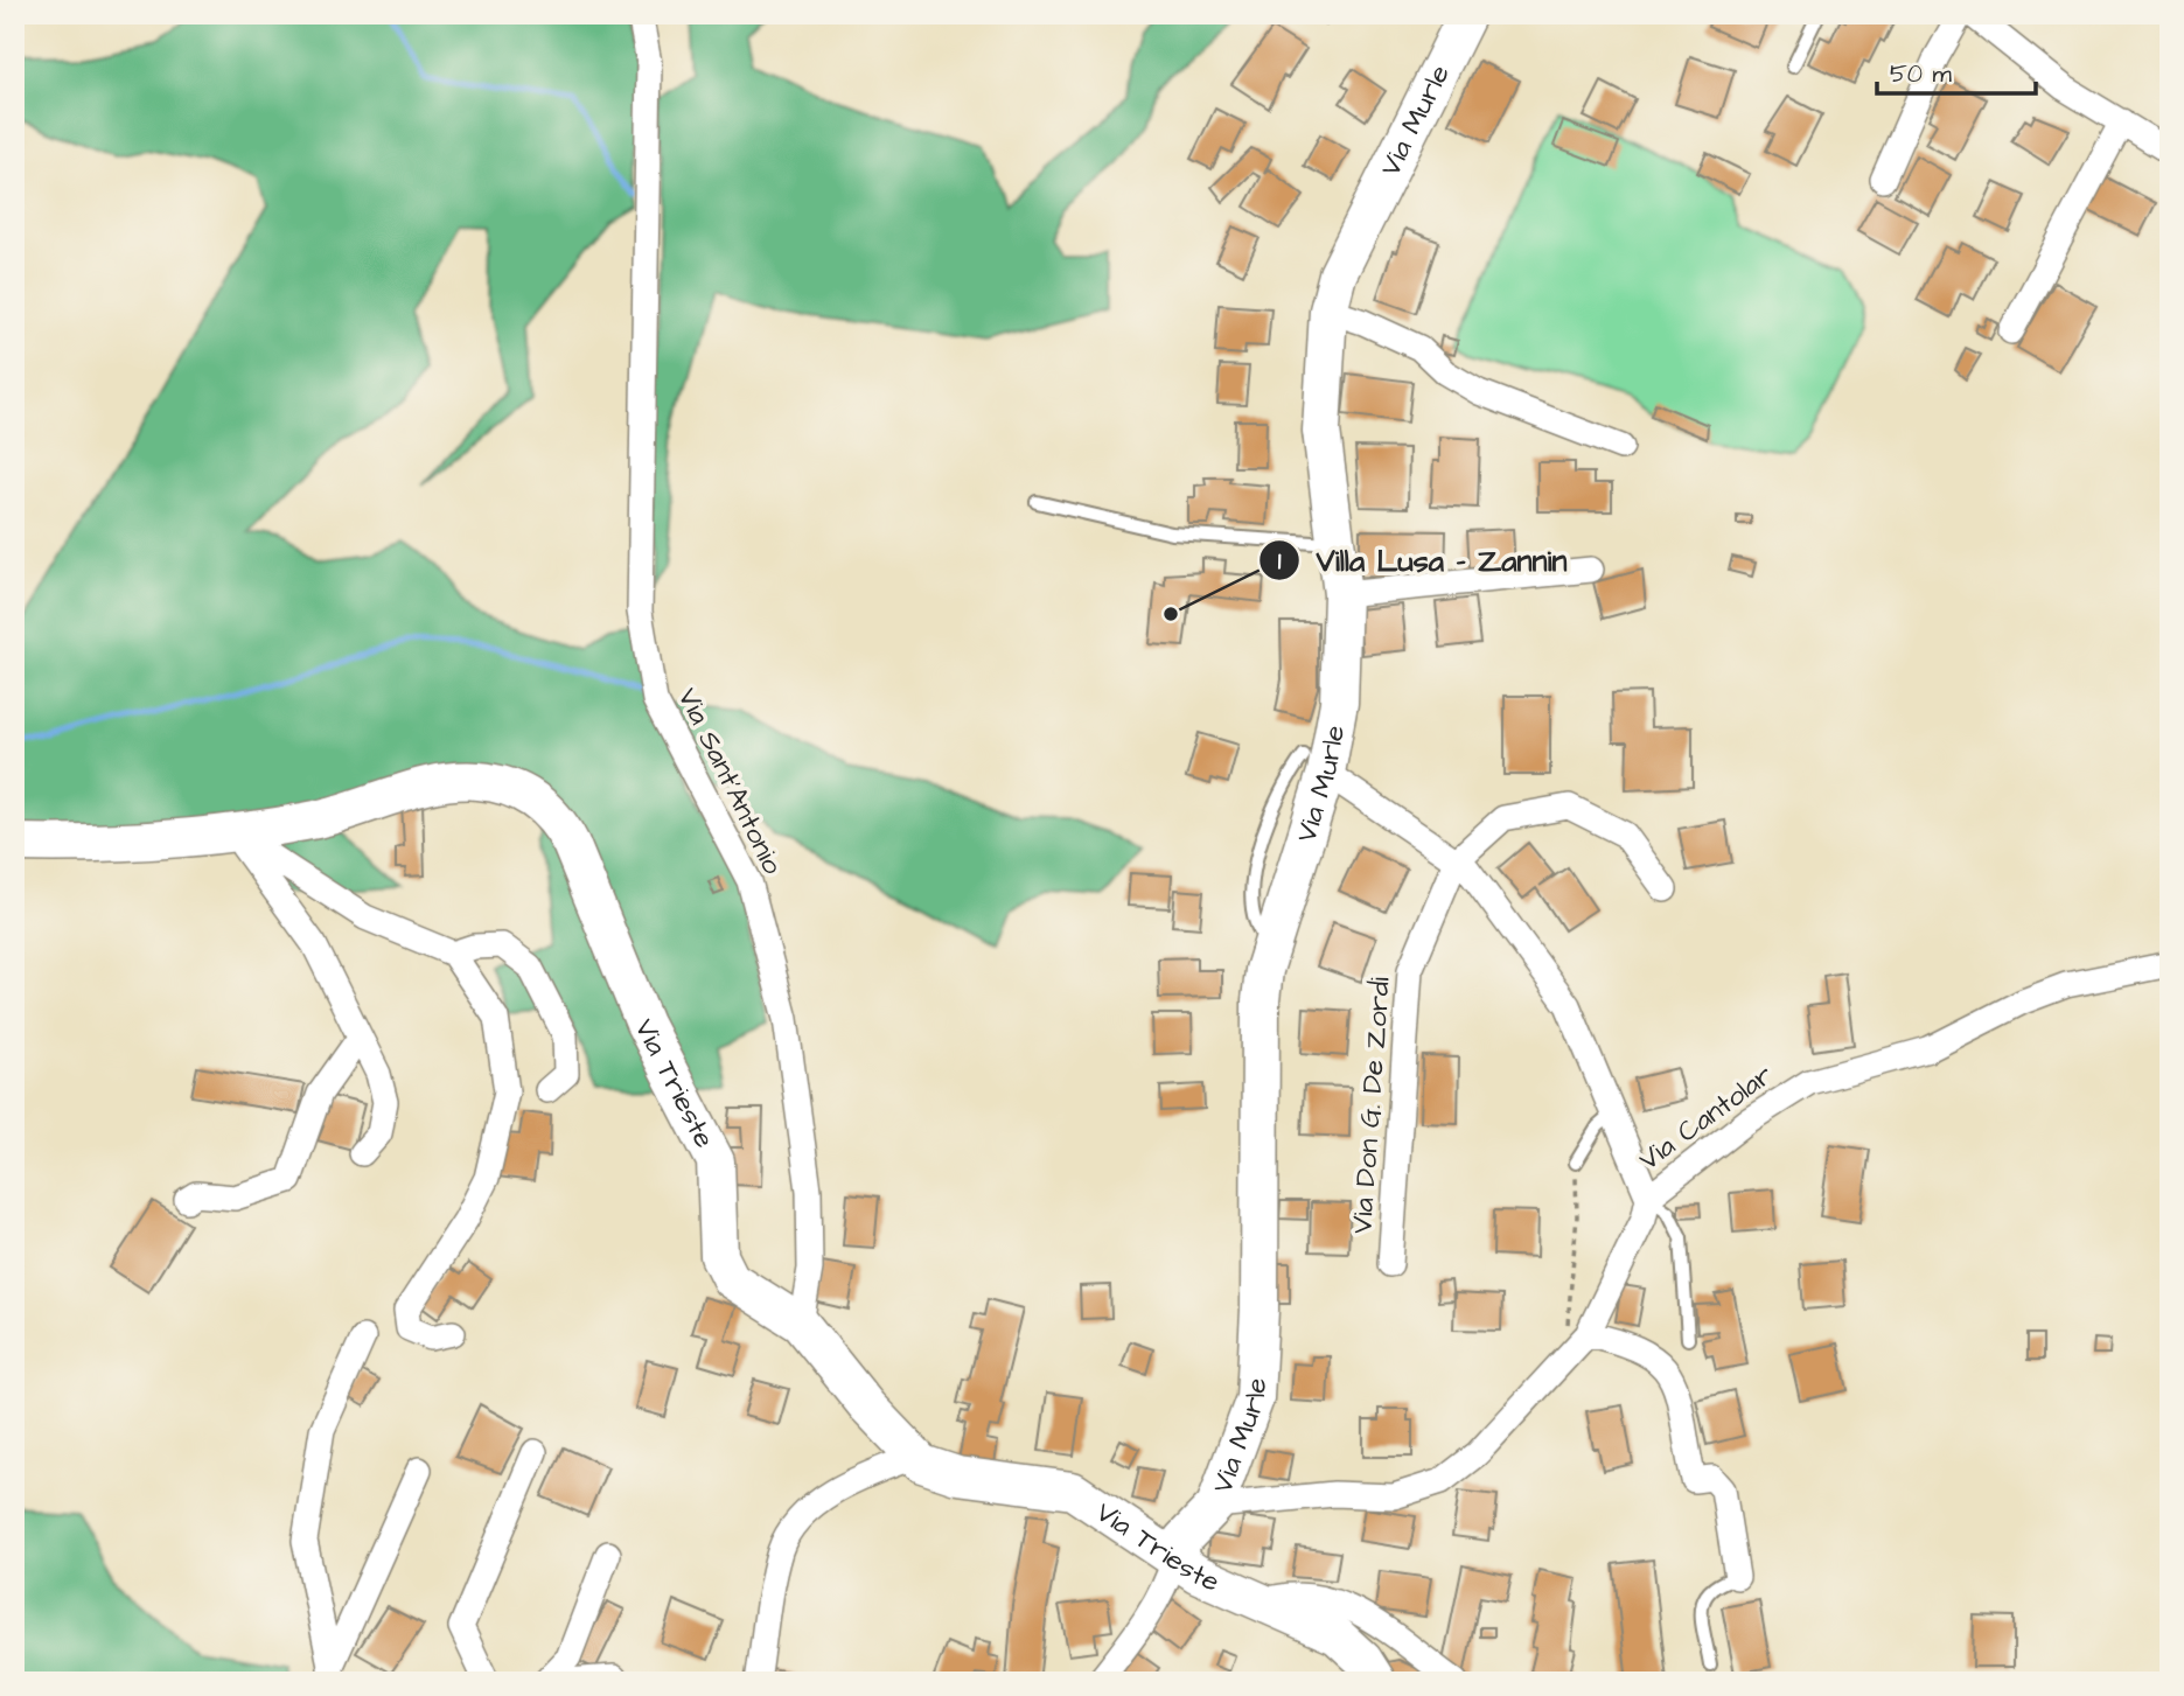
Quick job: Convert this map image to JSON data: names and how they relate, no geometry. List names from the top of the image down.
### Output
{
  "streets": {
    "main road": ["Via Murle", "Via Trieste"],
    "street": ["Via Sant'Antonio", "Via Don G. De Zordi", "Via Cantolar"]
  },
  "crossings": [
    ["Via Murle", "Via Trieste"],
    ["Via Murle", "Via Cantolar"],
    ["Via Sant'Antonio", "Via Trieste"]
  ],
  "places": ["Villa Lusa - Zannin"],
  "scale_bar": "50 m"
}
